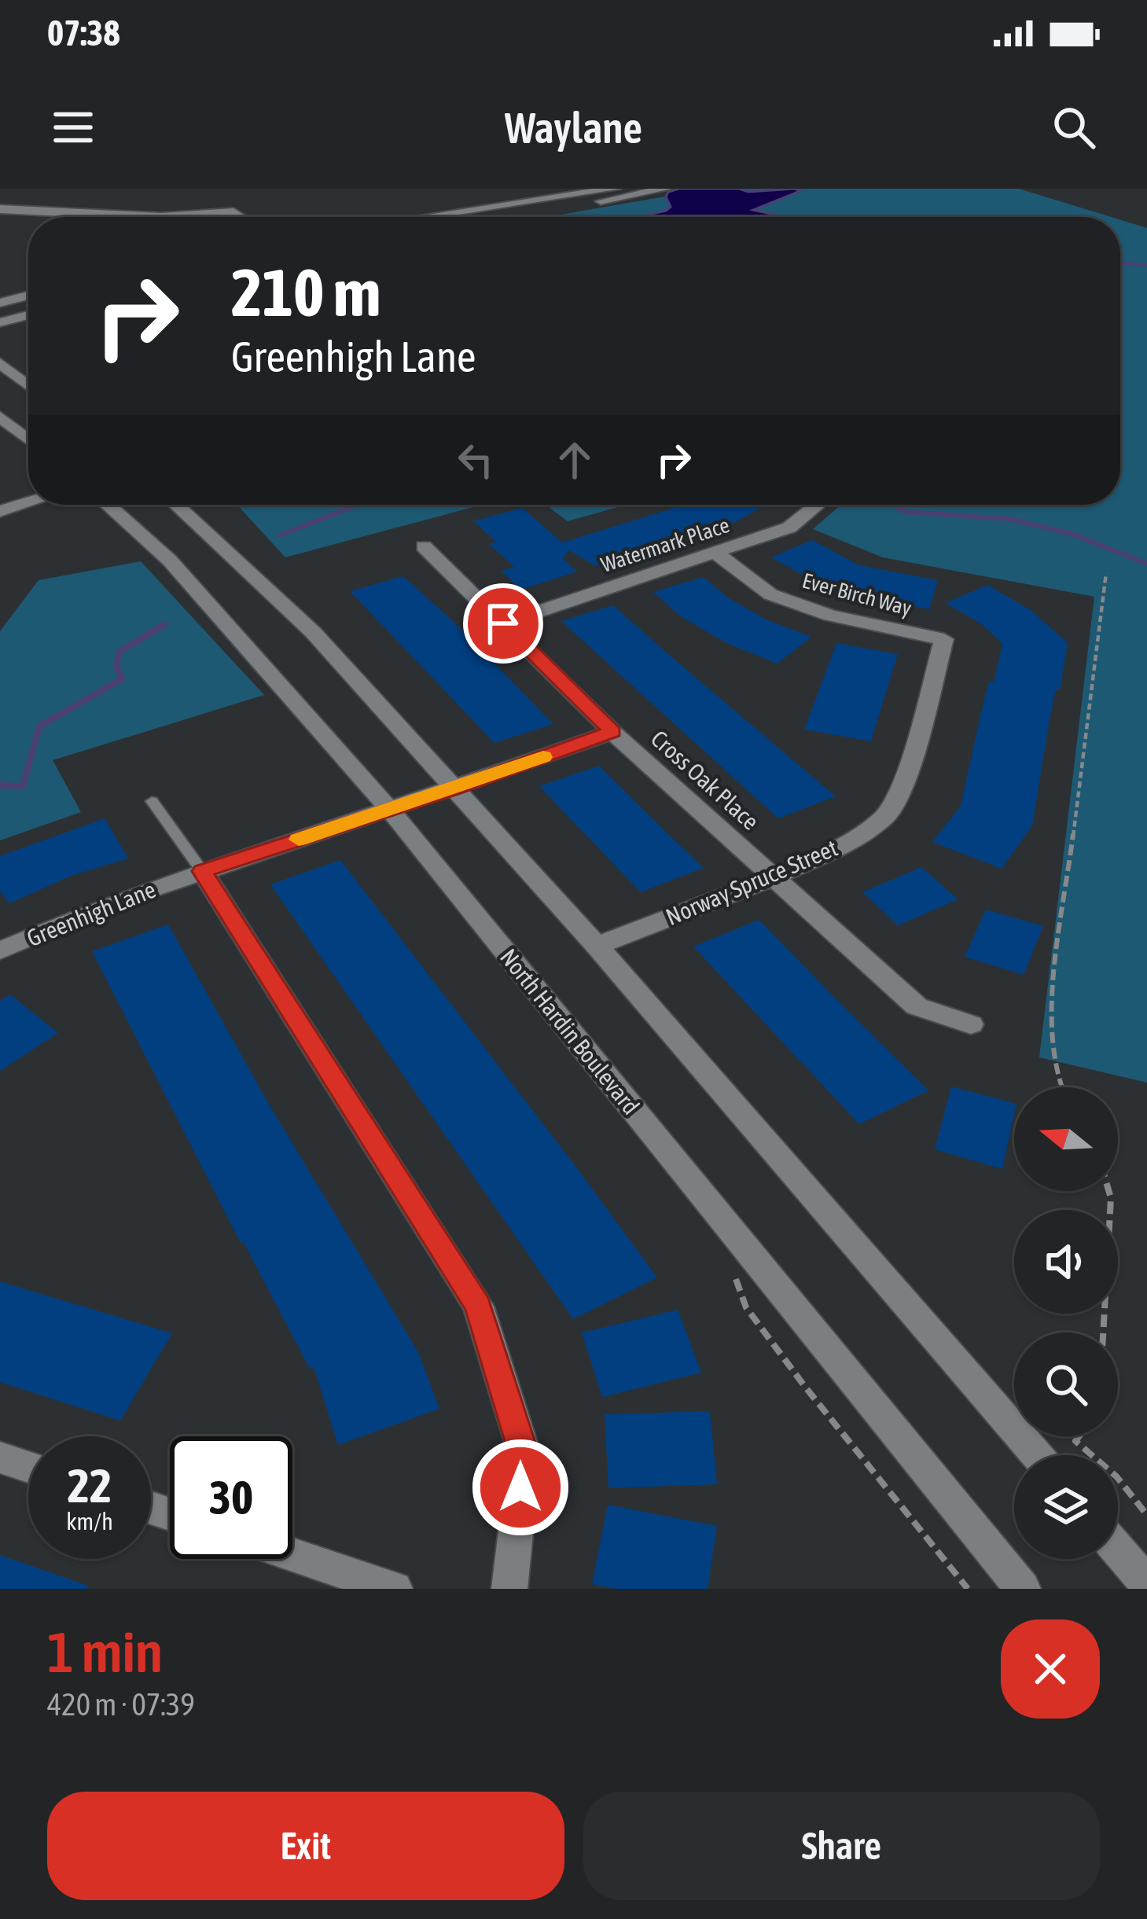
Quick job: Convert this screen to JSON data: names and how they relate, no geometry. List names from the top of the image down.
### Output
{
  "streets": {
    "street": [
      "Watermark Place",
      "Ever Birch Way",
      "Cross Oak Place",
      "Norway Spruce Street",
      "Greenhigh Lane",
      "North Hardin Boulevard"
    ]
  },
  "crossings": [
    ["Watermark Place", "Ever Birch Way"],
    ["Watermark Place", "Cross Oak Place"],
    ["Ever Birch Way", "Norway Spruce Street"],
    ["Cross Oak Place", "Norway Spruce Street"],
    ["Cross Oak Place", "Greenhigh Lane"],
    ["Greenhigh Lane", "North Hardin Boulevard"]
  ],
  "north": "left",
  "page": {
    "status": "07:38",
    "header": "Waylane",
    "turn": ["210 m", "Greenhigh Lane"],
    "speed": "22 km/h",
    "limit": "30",
    "heading": ["1 min", "420 m · 07:39"],
    "buttons": ["Exit", "Share"]
  }
}
